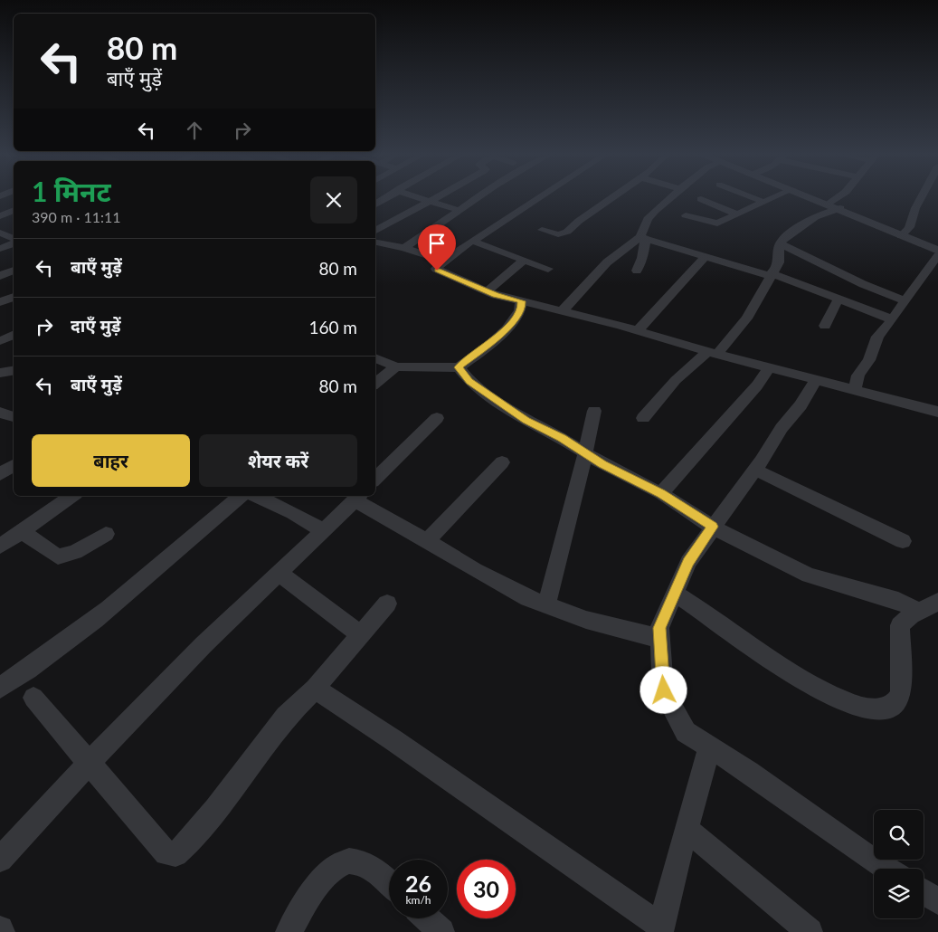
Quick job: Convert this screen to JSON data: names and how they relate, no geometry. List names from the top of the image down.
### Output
{
  "page": {
    "turn": ["80 m", "बाएँ मुड़ें"],
    "heading": ["1 मिनट", "390 m · 11:11"],
    "list": [
      {
        "name": "बाएँ मुड़ें",
        "value": "80 m"
      },
      {
        "name": "दाएँ मुड़ें",
        "value": "160 m"
      },
      {
        "name": "बाएँ मुड़ें",
        "value": "80 m"
      }
    ],
    "buttons": ["बाहर", "शेयर करें"],
    "speed": "26 km/h",
    "limit": "30"
  }
}
